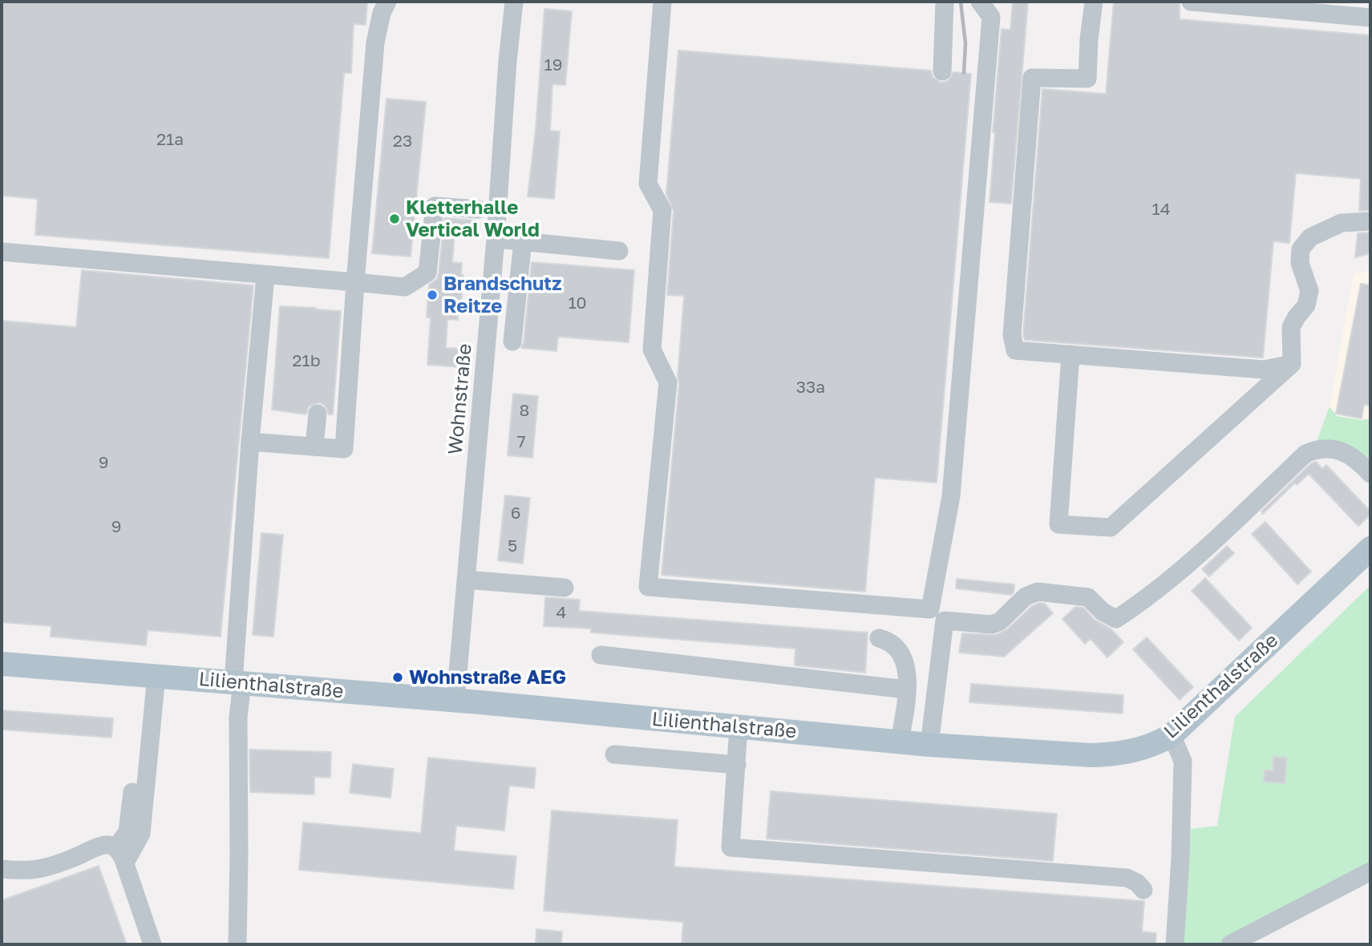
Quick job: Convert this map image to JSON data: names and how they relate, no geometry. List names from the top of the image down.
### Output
{
  "streets": {
    "main road": ["Lilienthalstraße"],
    "street": ["Wohnstraße"]
  },
  "crossings": [
    ["Wohnstraße", "Lilienthalstraße"]
  ],
  "places": ["Kletterhalle Vertical World", "Brandschutz Reitze", "Wohnstraße AEG"],
  "house_numbers": [
    "19",
    "21a",
    "23",
    "14",
    "10",
    "21b",
    "33a",
    "8",
    "7",
    "9",
    "6",
    "9",
    "5",
    "4"
  ]
}
